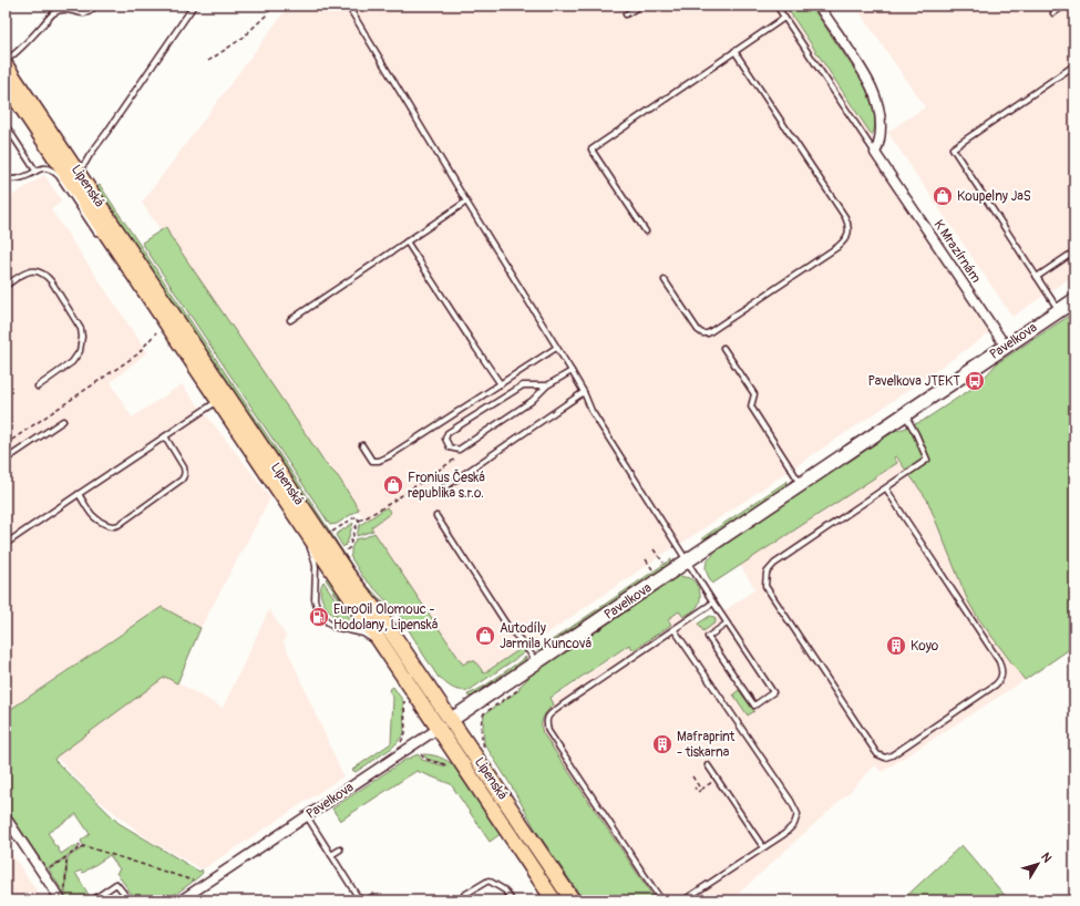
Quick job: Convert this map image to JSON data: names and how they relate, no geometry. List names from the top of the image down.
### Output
{
  "streets": {
    "main road": ["Lipenská"],
    "street": ["K Mrazírnám", "Pavelkova"]
  },
  "crossings": [
    ["Lipenská", "Pavelkova"],
    ["K Mrazírnám", "Pavelkova"]
  ],
  "places": {
    "shop": ["Koupelny JaS", "Fronius Česká republika s.r.o.", "Autodíly Jarmila Kuncová"],
    "bus stop": ["Pavelkova JTEKT"],
    "fuel station": ["EuroOil Olomouc - Hodolany, Lipenská"],
    "building": ["Koyo", "Mafraprint - tiskarna"]
  },
  "north": "top right"
}
